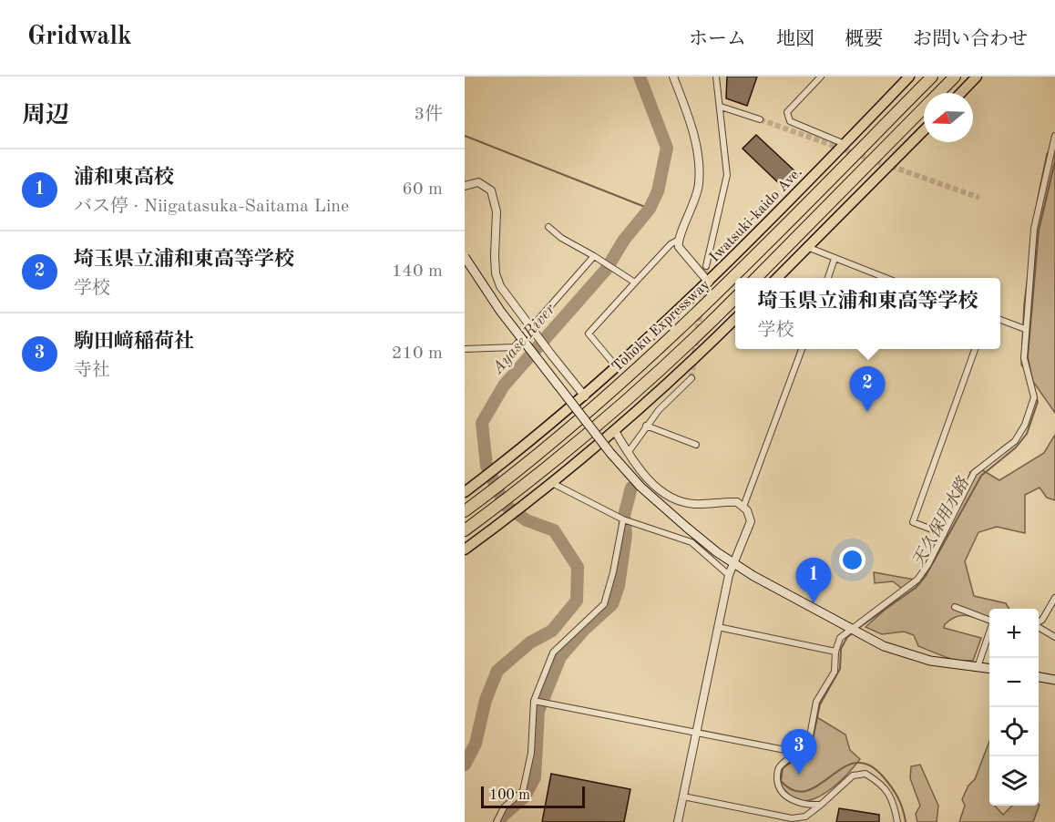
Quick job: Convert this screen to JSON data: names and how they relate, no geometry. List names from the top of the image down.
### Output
{
  "streets": {
    "highway": ["Iwatsuki-kaido Ave.", "Tohoku Expressway"]
  },
  "water": ["Ayase River", "天久保用水路"],
  "scale_bar": "100 m",
  "north": "left",
  "page": {
    "header": "Gridwalk",
    "nav": [
      "ホーム",
      "地図",
      "概要",
      "お問い合わせ"
    ],
    "heading": ["周辺", "3件"],
    "list": [
      {
        "mark": "1",
        "name": "浦和東高校",
        "note": "バス停 · Niigatasuka-Saitama Line",
        "value": "60 m"
      },
      {
        "mark": "2",
        "name": "埼玉県立浦和東高等学校",
        "note": "学校",
        "value": "140 m"
      },
      {
        "mark": "3",
        "name": "駒田﨑稲荷社",
        "note": "寺社",
        "value": "210 m"
      }
    ],
    "popup": ["埼玉県立浦和東高等学校", "学校"],
    "pins": ["2", "1", "3"],
    "map_buttons": ["+", "−"],
    "scale": "100 m"
  }
}
